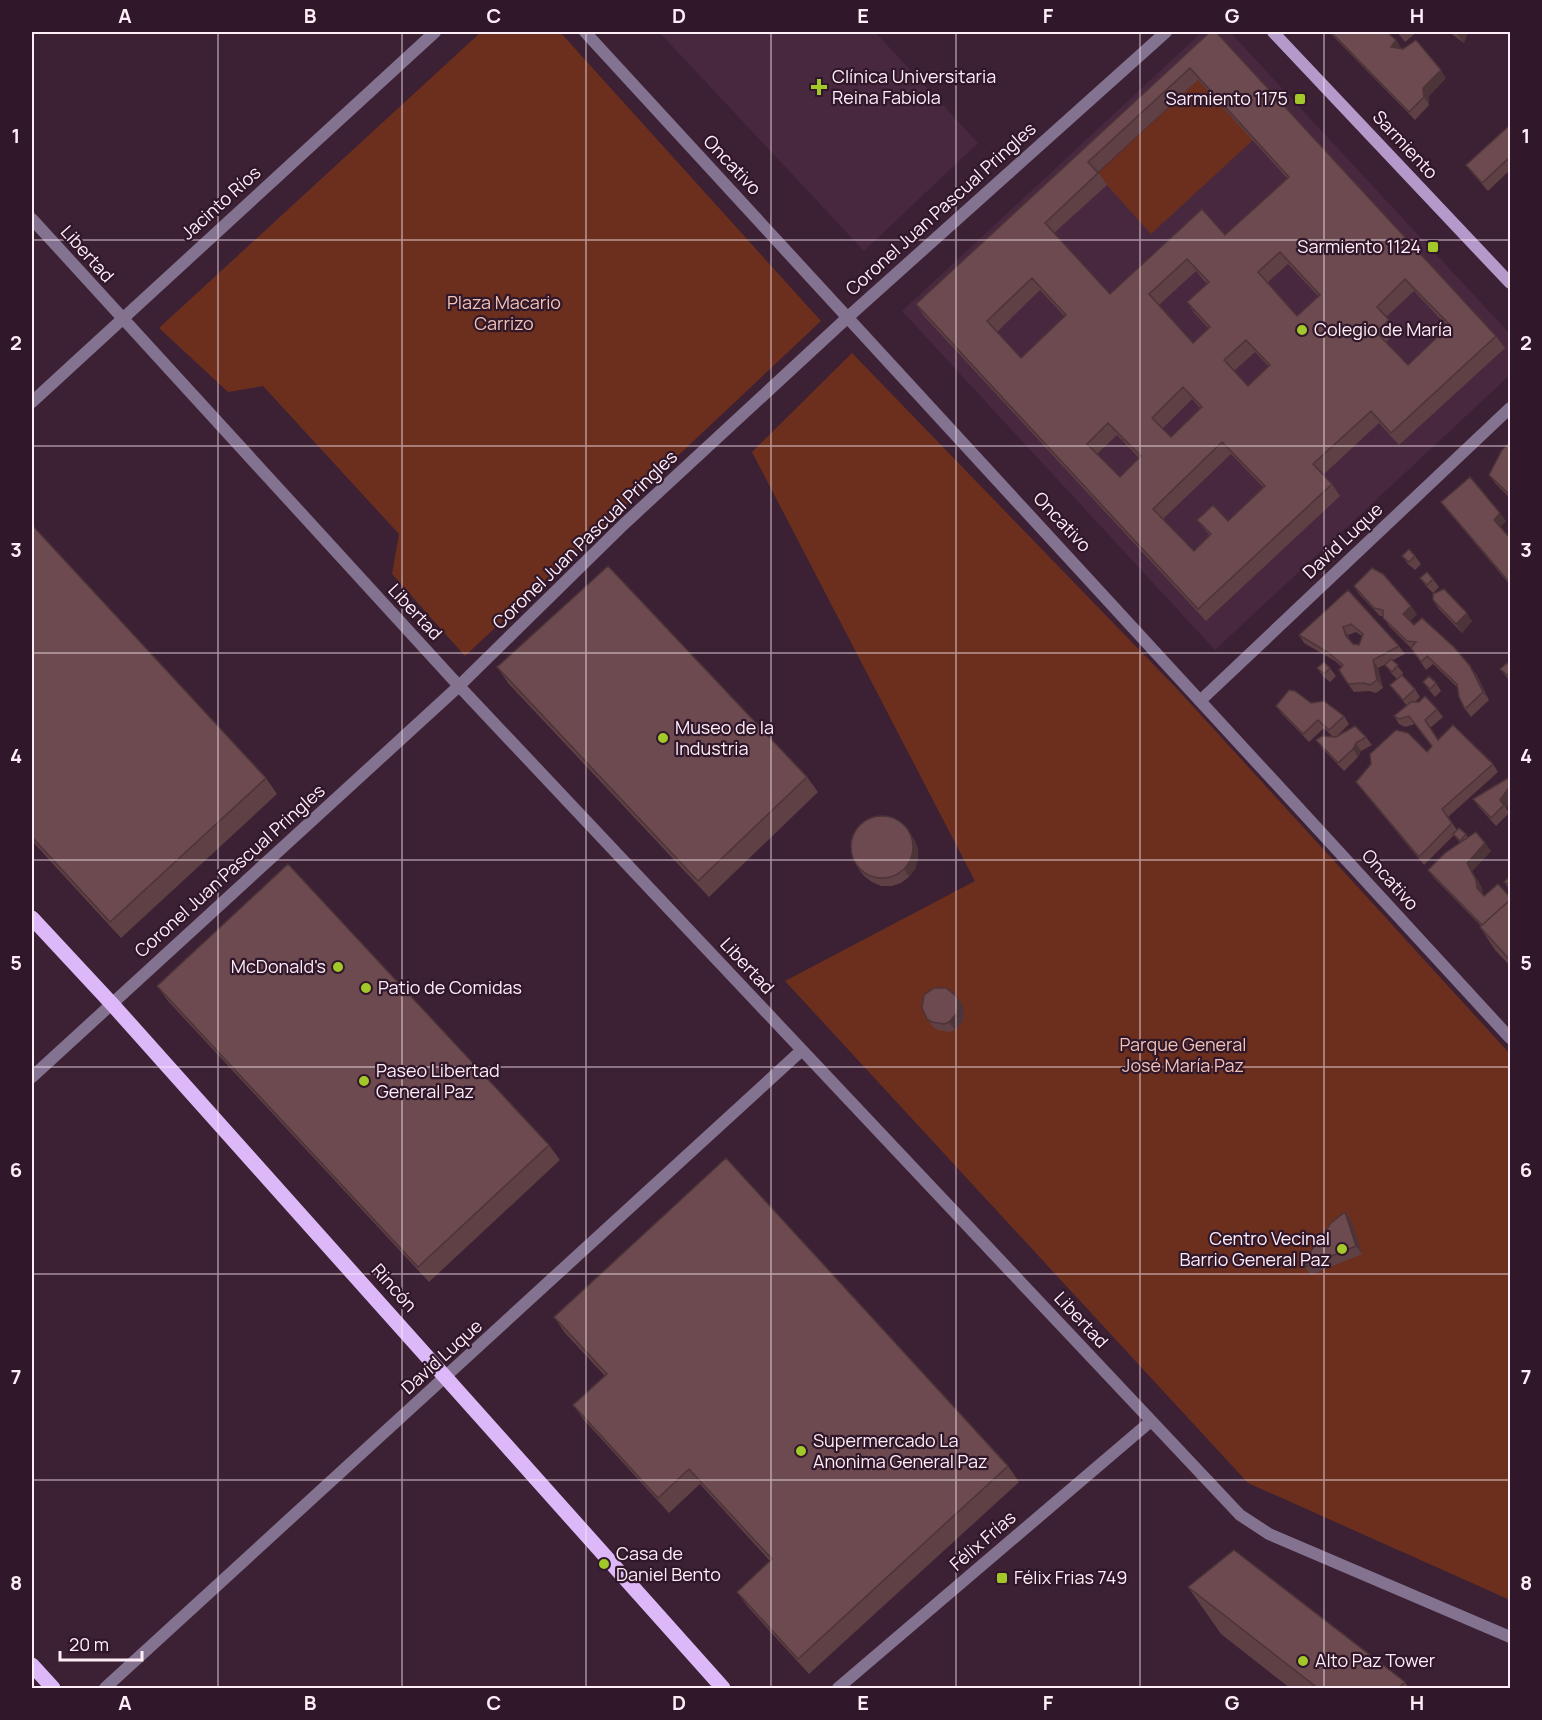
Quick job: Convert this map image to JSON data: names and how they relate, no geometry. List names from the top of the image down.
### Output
{
  "streets": {
    "main road": ["Sarmiento", "Rincón"],
    "street": [
      "Oncativo",
      "Jacinto Ríos",
      "Coronel Juan Pascual Pringles",
      "Libertad",
      "David Luque",
      "Félix Frías"
    ]
  },
  "crossings": [
    ["Oncativo", "Coronel Juan Pascual Pringles"],
    ["Oncativo", "David Luque"],
    ["Jacinto Ríos", "Libertad"],
    ["Coronel Juan Pascual Pringles", "Libertad"],
    ["Coronel Juan Pascual Pringles", "Rincón"],
    ["Libertad", "David Luque"],
    ["Libertad", "Félix Frías"],
    ["David Luque", "Rincón"]
  ],
  "parks": ["Plaza Macario Carrizo", "Parque General José María Paz"],
  "places": {
    "health": ["Clínica Universitaria Reina Fabiola"],
    "transit": ["Sarmiento 1175", "Sarmiento 1124", "Félix Frias 749"],
    "other": [
      "Colegio de María",
      "Museo de la Industria",
      "McDonald's",
      "Patio de Comidas",
      "Paseo Libertad General Paz",
      "Centro Vecinal Barrio General Paz",
      "Supermercado La Anonima General Paz",
      "Casa de Daniel Bento",
      "Alto Paz Tower"
    ]
  },
  "scale_bar": "20 m",
  "grid": {
    "columns": [
      "A",
      "B",
      "C",
      "D",
      "E",
      "F",
      "G",
      "H"
    ],
    "rows": [
      "1",
      "2",
      "3",
      "4",
      "5",
      "6",
      "7",
      "8"
    ]
  }
}
